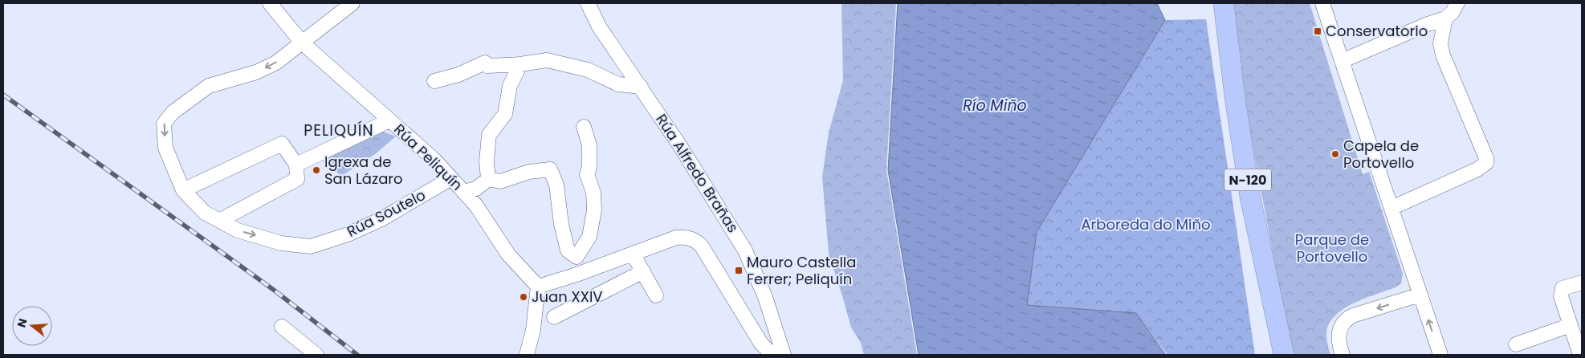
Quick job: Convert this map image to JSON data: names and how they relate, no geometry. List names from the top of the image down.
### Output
{
  "streets": {
    "highway": ["N-120"],
    "street": ["Rúa Peliquín", "Rúa Alfredo Brañas", "Rúa Soutelo"]
  },
  "crossings": [
    ["Rúa Peliquín", "Rúa Soutelo"]
  ],
  "districts": ["PELIQUÍN"],
  "water": ["Río Miño"],
  "parks": ["Arboreda do Miño", "Parque de Portovello"],
  "places": {
    "transit": ["Conservatorio", "Mauro Castella Ferrer; Peliquín"],
    "other": ["Capela de Portovello", "Igrexa de San Lázaro", "Juan XXIV"]
  },
  "north": "left"
}
